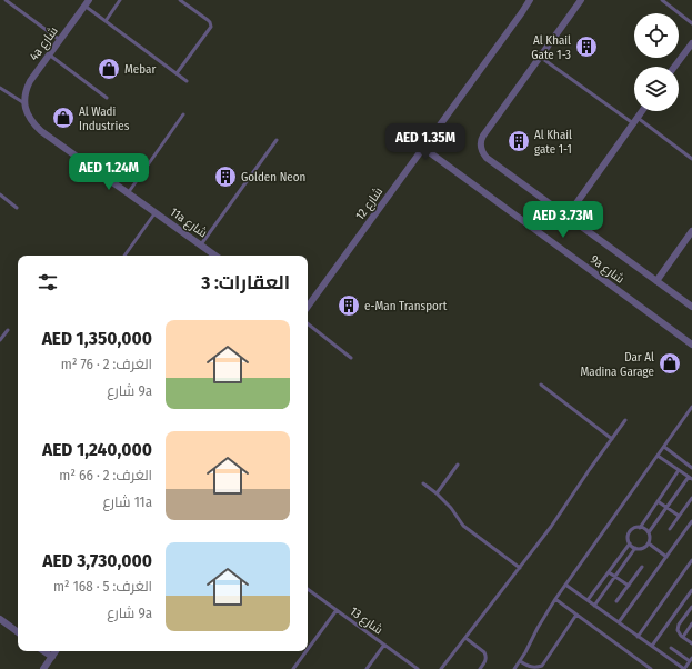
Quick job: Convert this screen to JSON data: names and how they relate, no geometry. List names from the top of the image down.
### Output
{
  "streets": {
    "street": [
      "4a شارع",
      "شارع 12",
      "11a شارع",
      "9a شارع"
    ],
    "lane": ["شارع 13"]
  },
  "crossings": [
    ["4a شارع", "11a شارع"],
    ["شارع 12", "9a شارع"]
  ],
  "places": {
    "building": [
      "Al Khail Gate 1-3",
      "Al Khail gate 1-1",
      "Golden Neon",
      "e-Man Transport"
    ],
    "shop": ["Mebar", "Al Wadi Industries", "Dar Al Madina Garage"]
  },
  "page": {
    "price": ["AED 1.35M", "AED 1.24M", "AED 3.73M"],
    "heading": "العقارات: 3",
    "list": [
      {
        "name": "AED 1,350,000",
        "note": "الغرف: 2 · 76 m² · 9a شارع"
      },
      {
        "name": "AED 1,240,000",
        "note": "الغرف: 2 · 66 m² · 11a شارع"
      },
      {
        "name": "AED 3,730,000",
        "note": "الغرف: 5 · 168 m² · 9a شارع"
      }
    ]
  }
}
